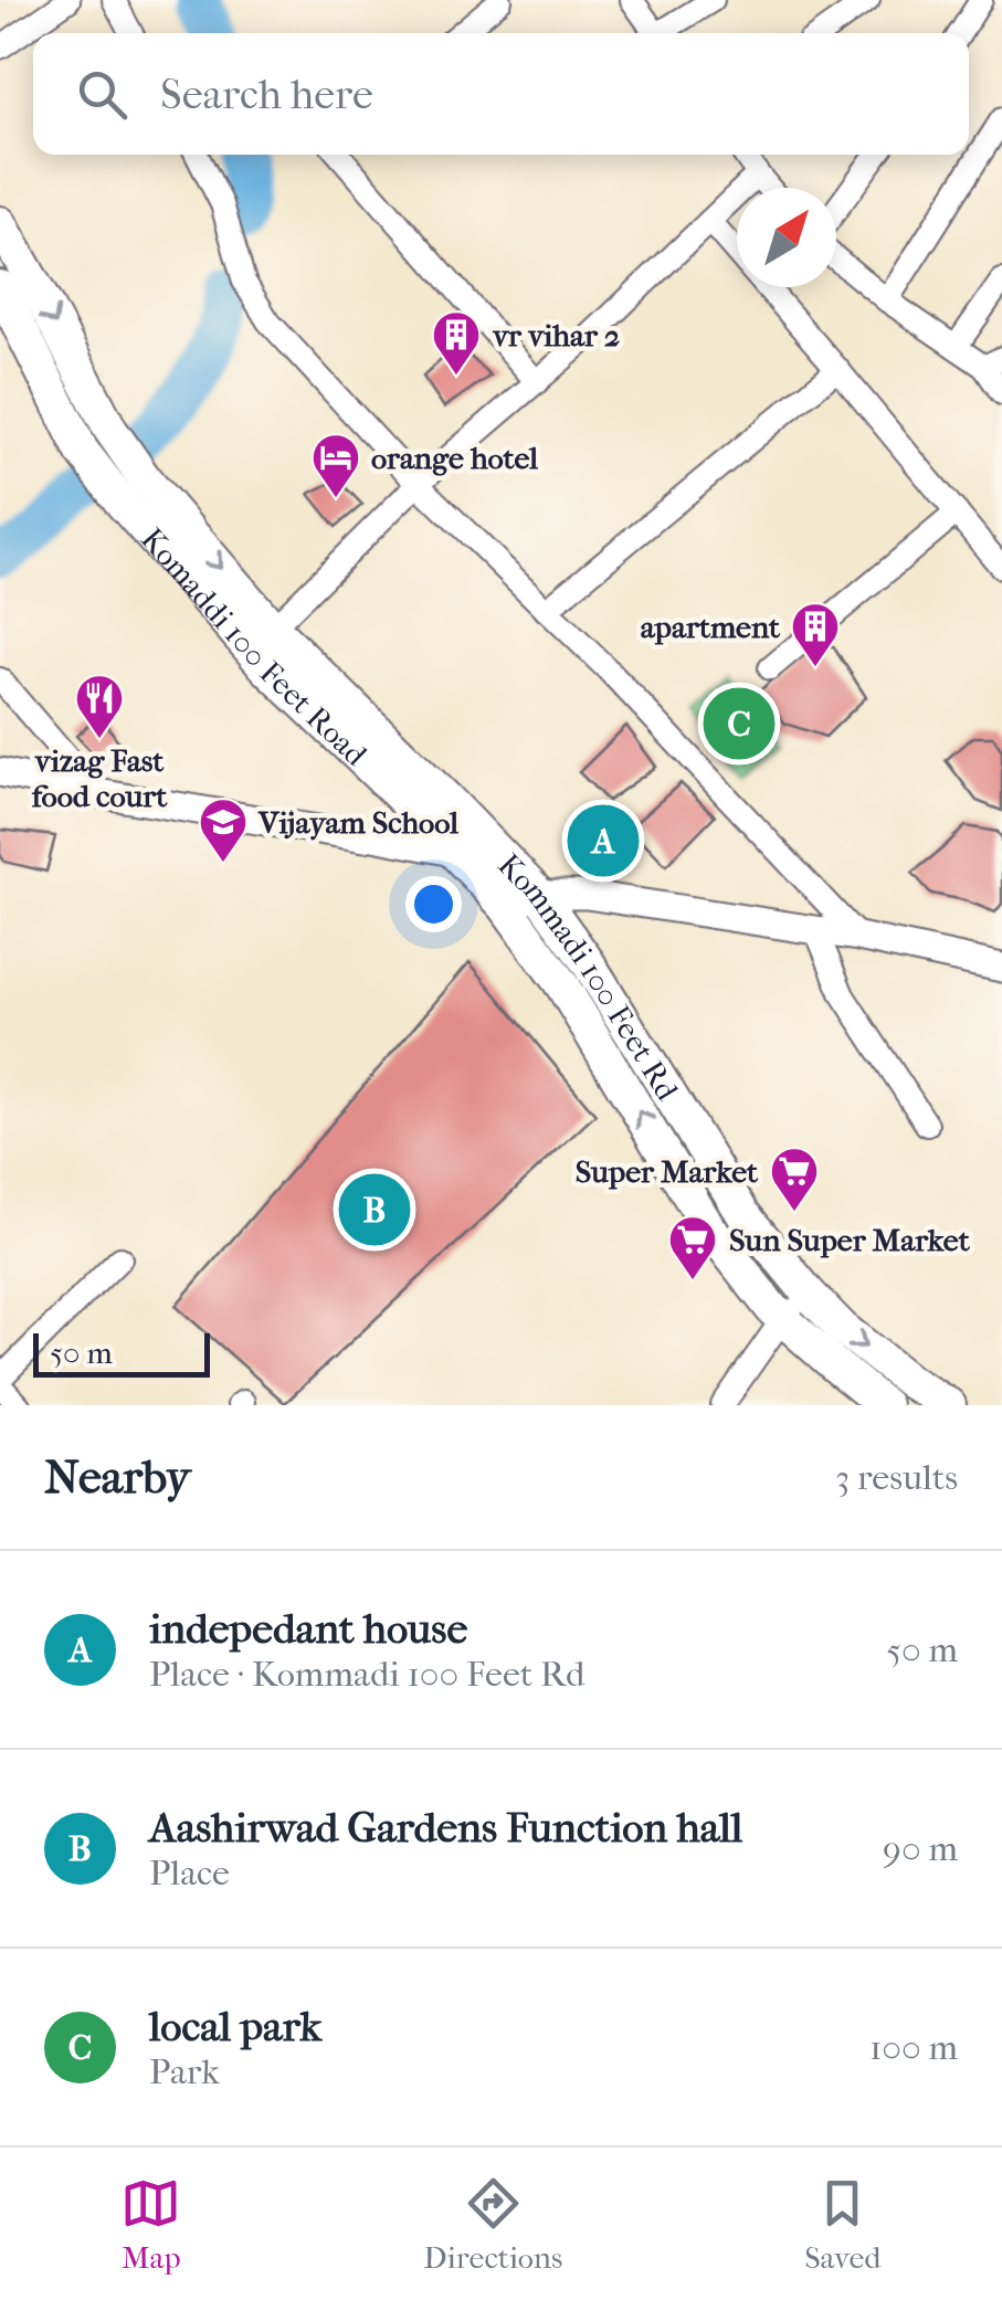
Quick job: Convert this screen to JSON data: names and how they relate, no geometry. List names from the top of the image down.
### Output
{
  "streets": {
    "main road": ["Kommadi 100 Feet Rd"]
  },
  "places": {
    "building": ["vr vihar 2", "apartment"],
    "hotel": ["orange hotel"],
    "restaurant": ["vizag Fast food court"],
    "school or university": ["Vijayam School"],
    "supermarket": ["Super Market", "Sun Super Market"]
  },
  "scale_bar": "50 m",
  "north": "top right",
  "page": {
    "search": "Search here",
    "pins": ["C", "A", "B"],
    "scale": "50 m",
    "heading": ["Nearby", "3 results"],
    "list": [
      {
        "mark": "A",
        "name": "indepedant house",
        "note": "Place · Kommadi 100 Feet Rd",
        "value": "50 m"
      },
      {
        "mark": "B",
        "name": "Aashirwad Gardens Function hall",
        "note": "Place",
        "value": "90 m"
      },
      {
        "mark": "C",
        "name": "local park",
        "note": "Park",
        "value": "100 m"
      }
    ],
    "nav": ["Map", "Directions", "Saved"]
  }
}
